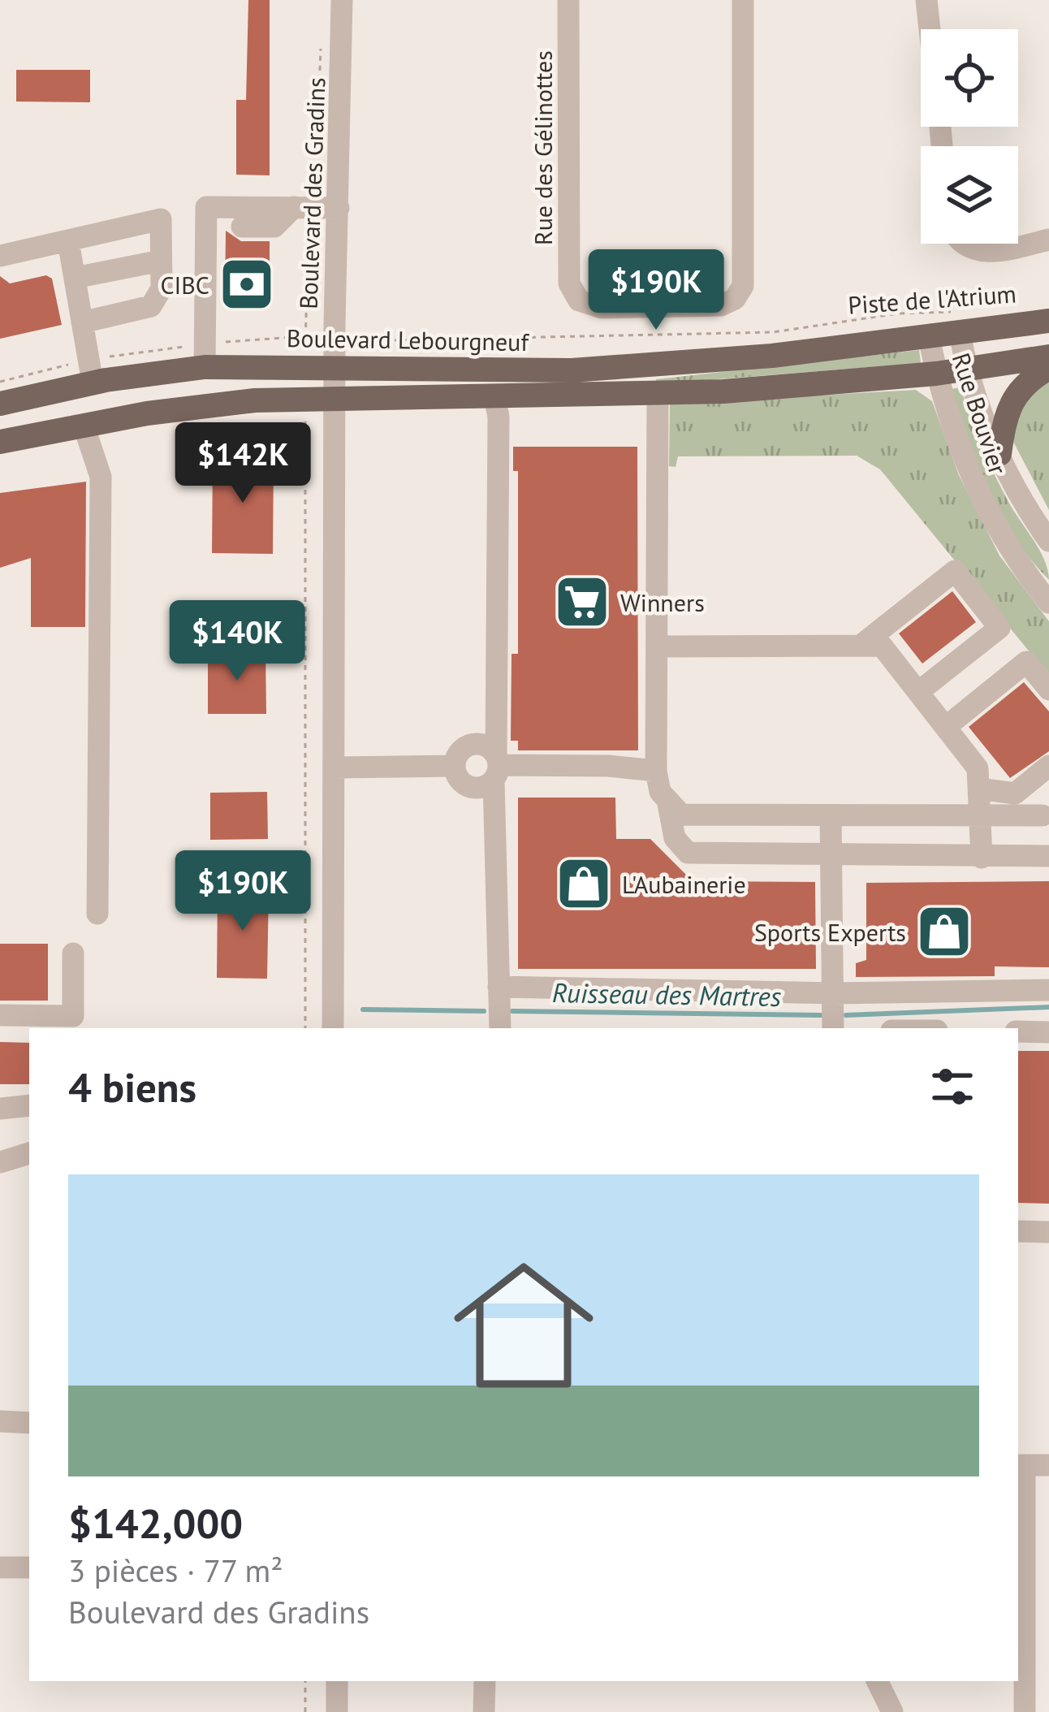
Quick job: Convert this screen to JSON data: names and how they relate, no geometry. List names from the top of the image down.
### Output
{
  "streets": {
    "main road": ["Boulevard Lebourgneuf"],
    "street": ["Rue des Gélinottes", "Boulevard des Gradins", "Rue Bouvier"],
    "path": ["Piste de l'Atrium"]
  },
  "crossings": [
    ["Boulevard des Gradins", "Boulevard Lebourgneuf"],
    ["Piste de l'Atrium", "Boulevard Lebourgneuf"],
    ["Piste de l'Atrium", "Rue Bouvier"],
    ["Boulevard Lebourgneuf", "Rue Bouvier"]
  ],
  "water": ["Ruisseau des Martres"],
  "places": {
    "bank": ["CIBC"],
    "supermarket": ["Winners"],
    "shop": ["L'Aubainerie", "Sports Experts"]
  },
  "page": {
    "price": [
      "$190K",
      "$142K",
      "$140K",
      "$190K"
    ],
    "heading": "4 biens",
    "list": [
      {
        "name": "$142,000",
        "note": "3 pièces · 77 m² · Boulevard des Gradins"
      }
    ]
  }
}
